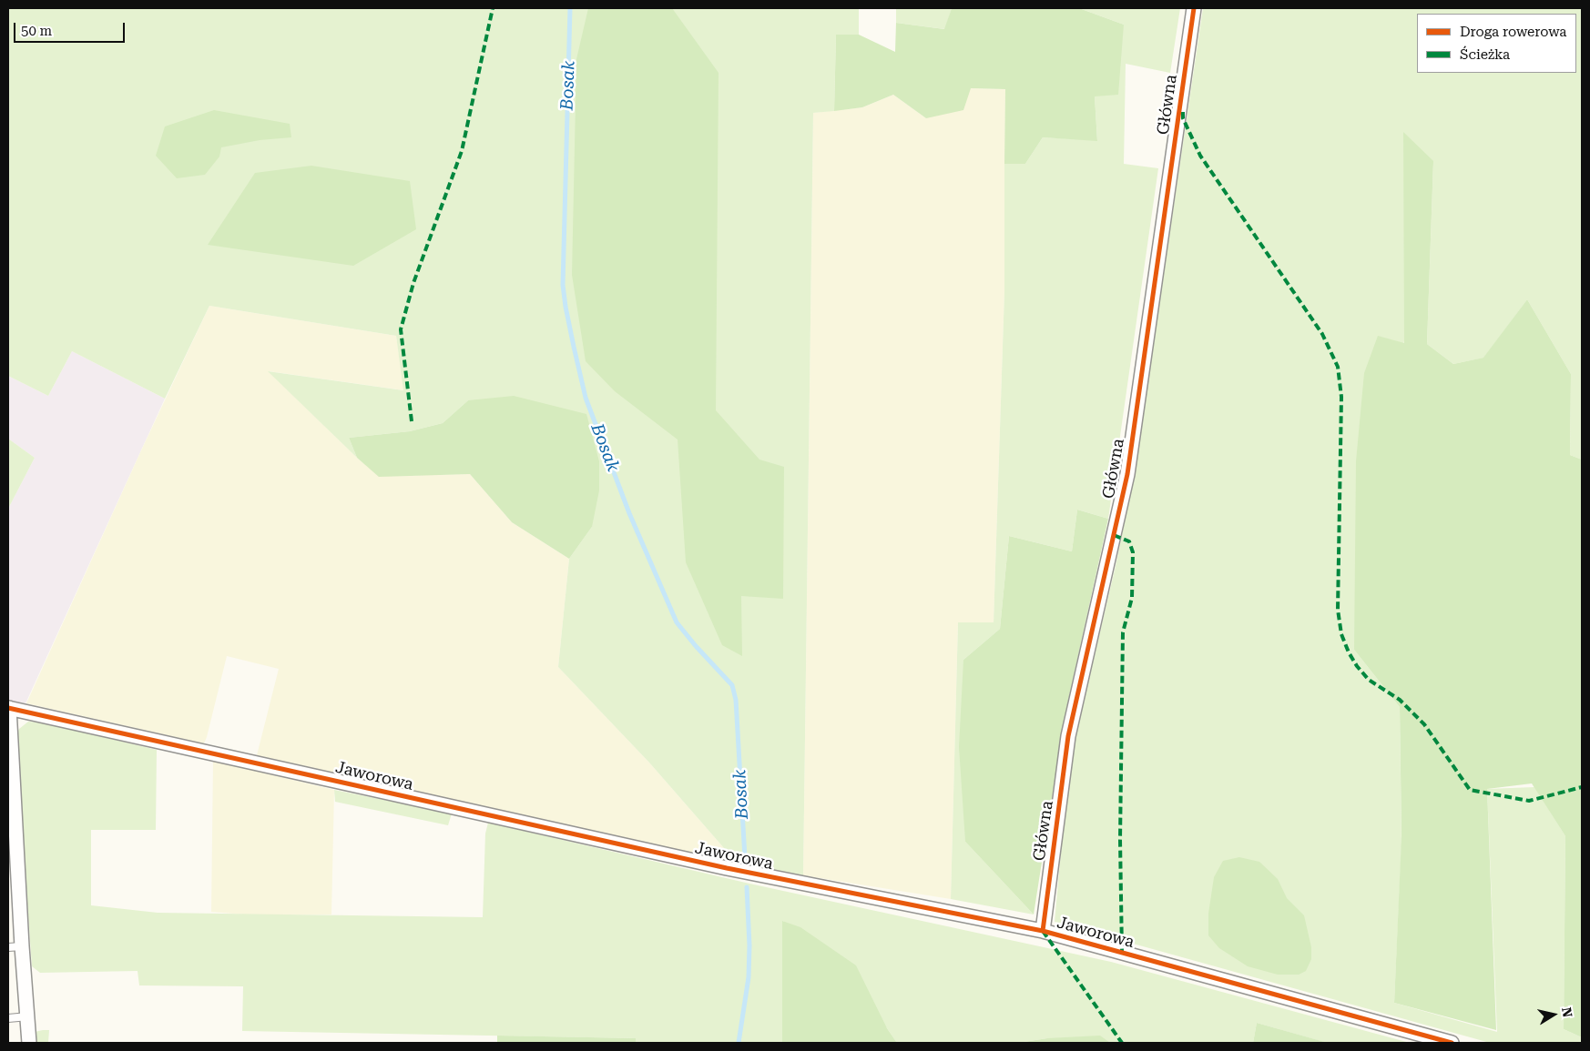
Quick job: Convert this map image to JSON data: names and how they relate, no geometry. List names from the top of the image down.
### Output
{
  "streets": {
    "street": ["Główna", "Jaworowa"]
  },
  "crossings": [
    ["Główna", "Jaworowa"]
  ],
  "water": ["Bosak"],
  "legend": ["Droga rowerowa", "Ścieżka"],
  "scale_bar": "50 m",
  "north": "right"
}
